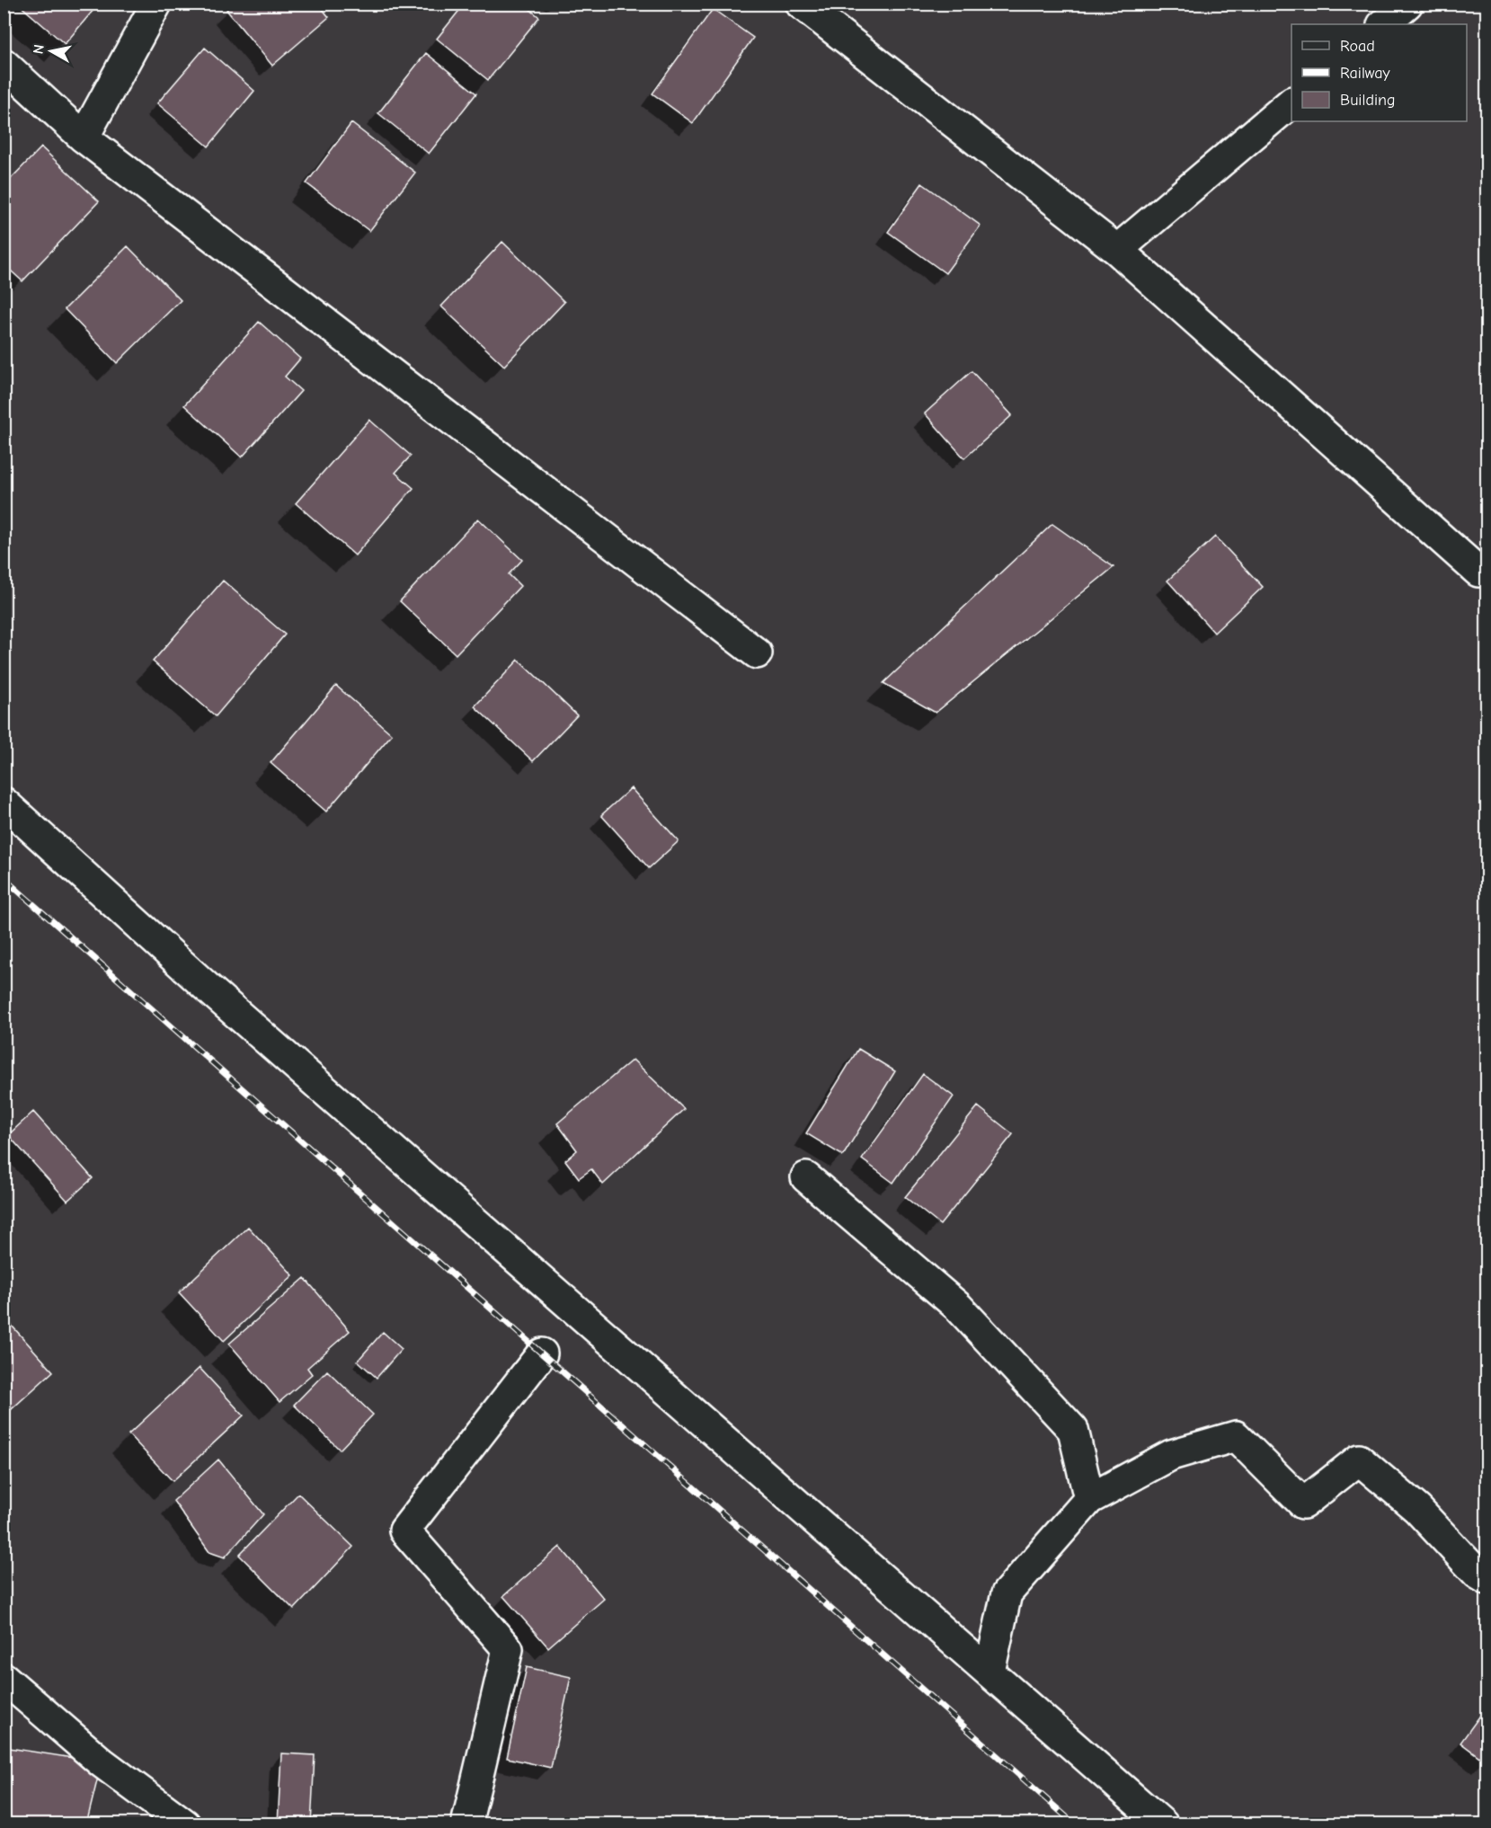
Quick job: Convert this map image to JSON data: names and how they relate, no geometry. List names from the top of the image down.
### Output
{
  "legend": ["Road", "Railway", "Building"],
  "north": "left"
}
